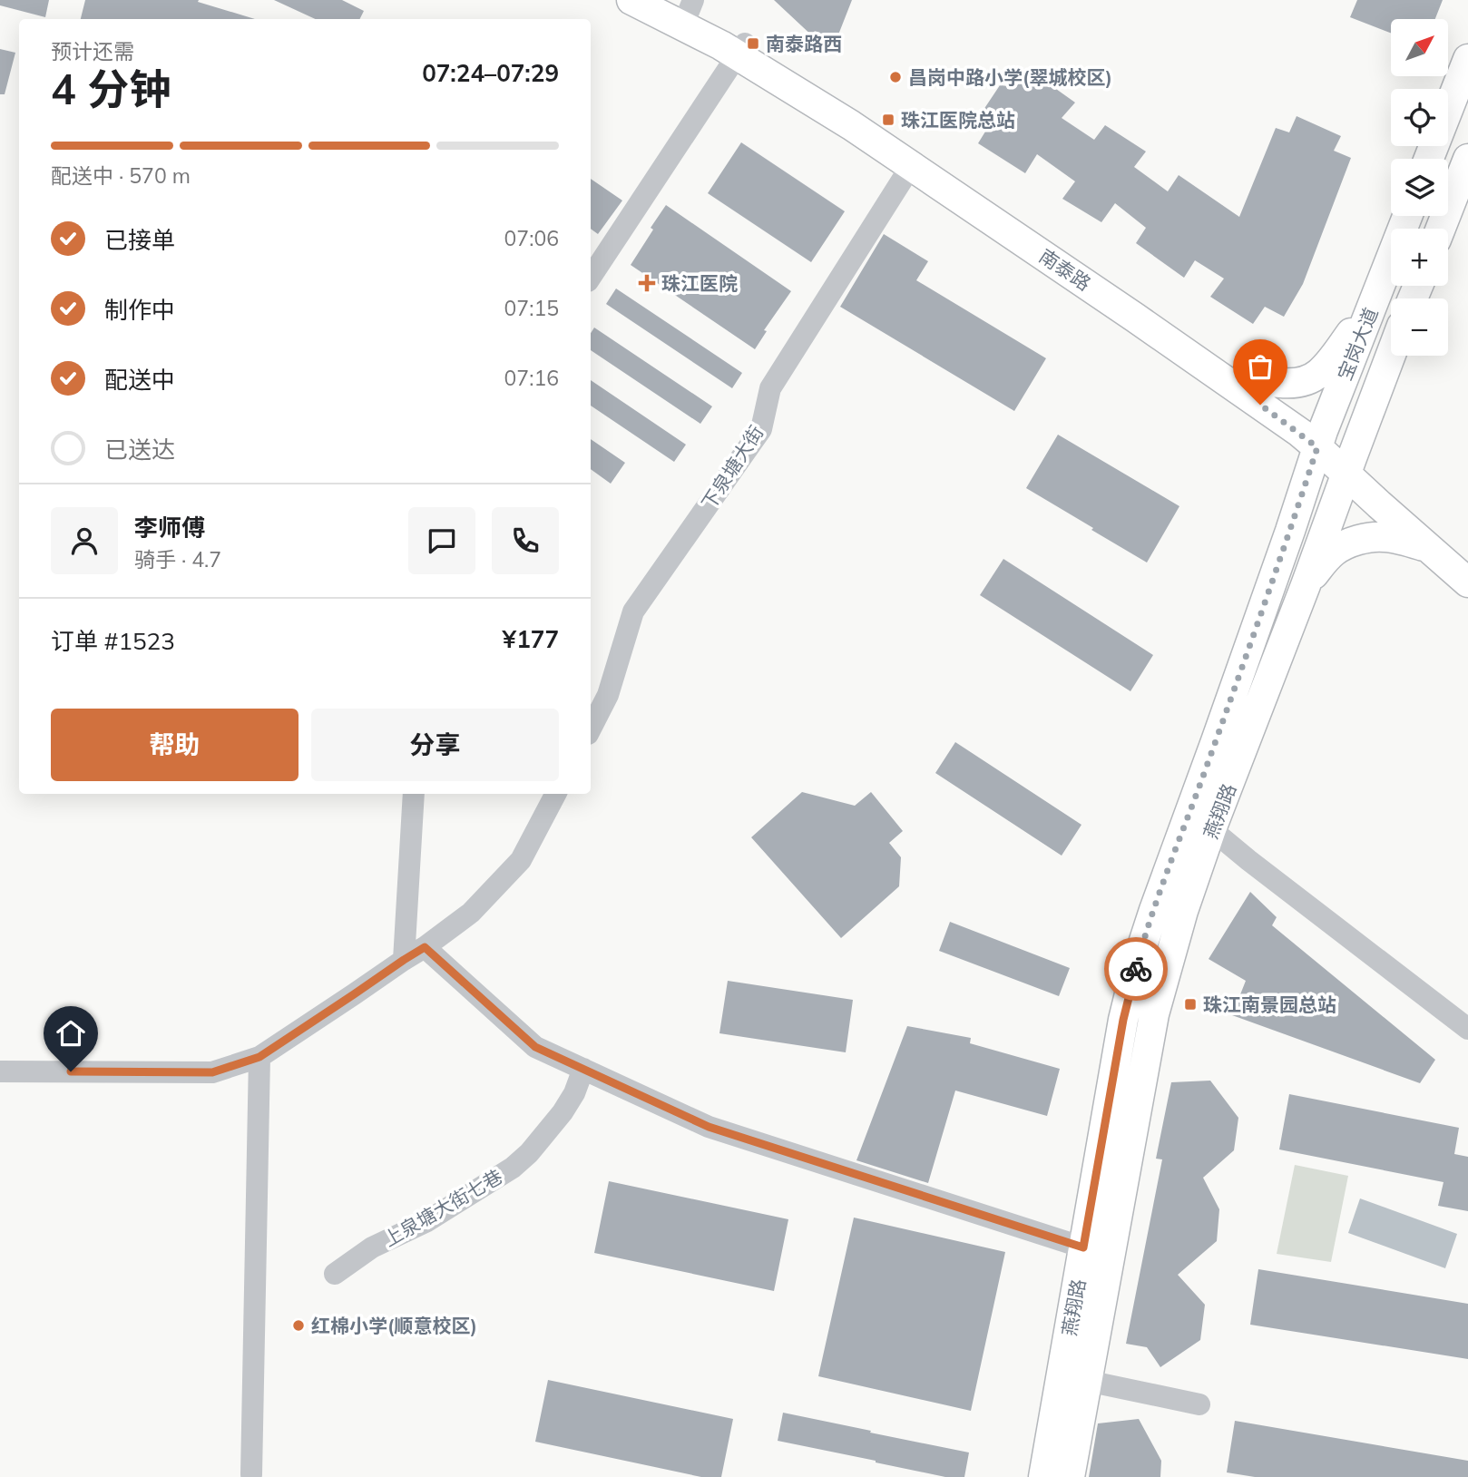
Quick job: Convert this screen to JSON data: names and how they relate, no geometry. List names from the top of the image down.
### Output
{
  "streets": {
    "main road": ["南泰路", "宝岗大道", "燕翔路"],
    "street": ["下泉塘大街", "上泉塘大街七巷"]
  },
  "crossings": [
    ["南泰路", "宝岗大道"],
    ["南泰路", "下泉塘大街"],
    ["南泰路", "燕翔路"],
    ["宝岗大道", "燕翔路"]
  ],
  "places": {
    "transit": ["南泰路西", "珠江医院总站", "珠江南景园总站"],
    "other": ["昌岗中路小学(翠城校区)", "红棉小学(顺意校区)"],
    "health": ["珠江医院"]
  },
  "north": "top right",
  "page": {
    "map_buttons": ["+", "−"],
    "heading": ["4 分钟", "预计还需", "07:24–07:29"],
    "panel": [
      "李师傅",
      "骑手 · 4.7",
      "订单 #1523",
      "¥177"
    ],
    "bar": "配送中 · 570 m",
    "list": [
      ["已接单", "07:06"],
      ["制作中", "07:15"],
      ["配送中", "07:16"],
      "已送达"
    ],
    "buttons": ["帮助", "分享"]
  }
}
